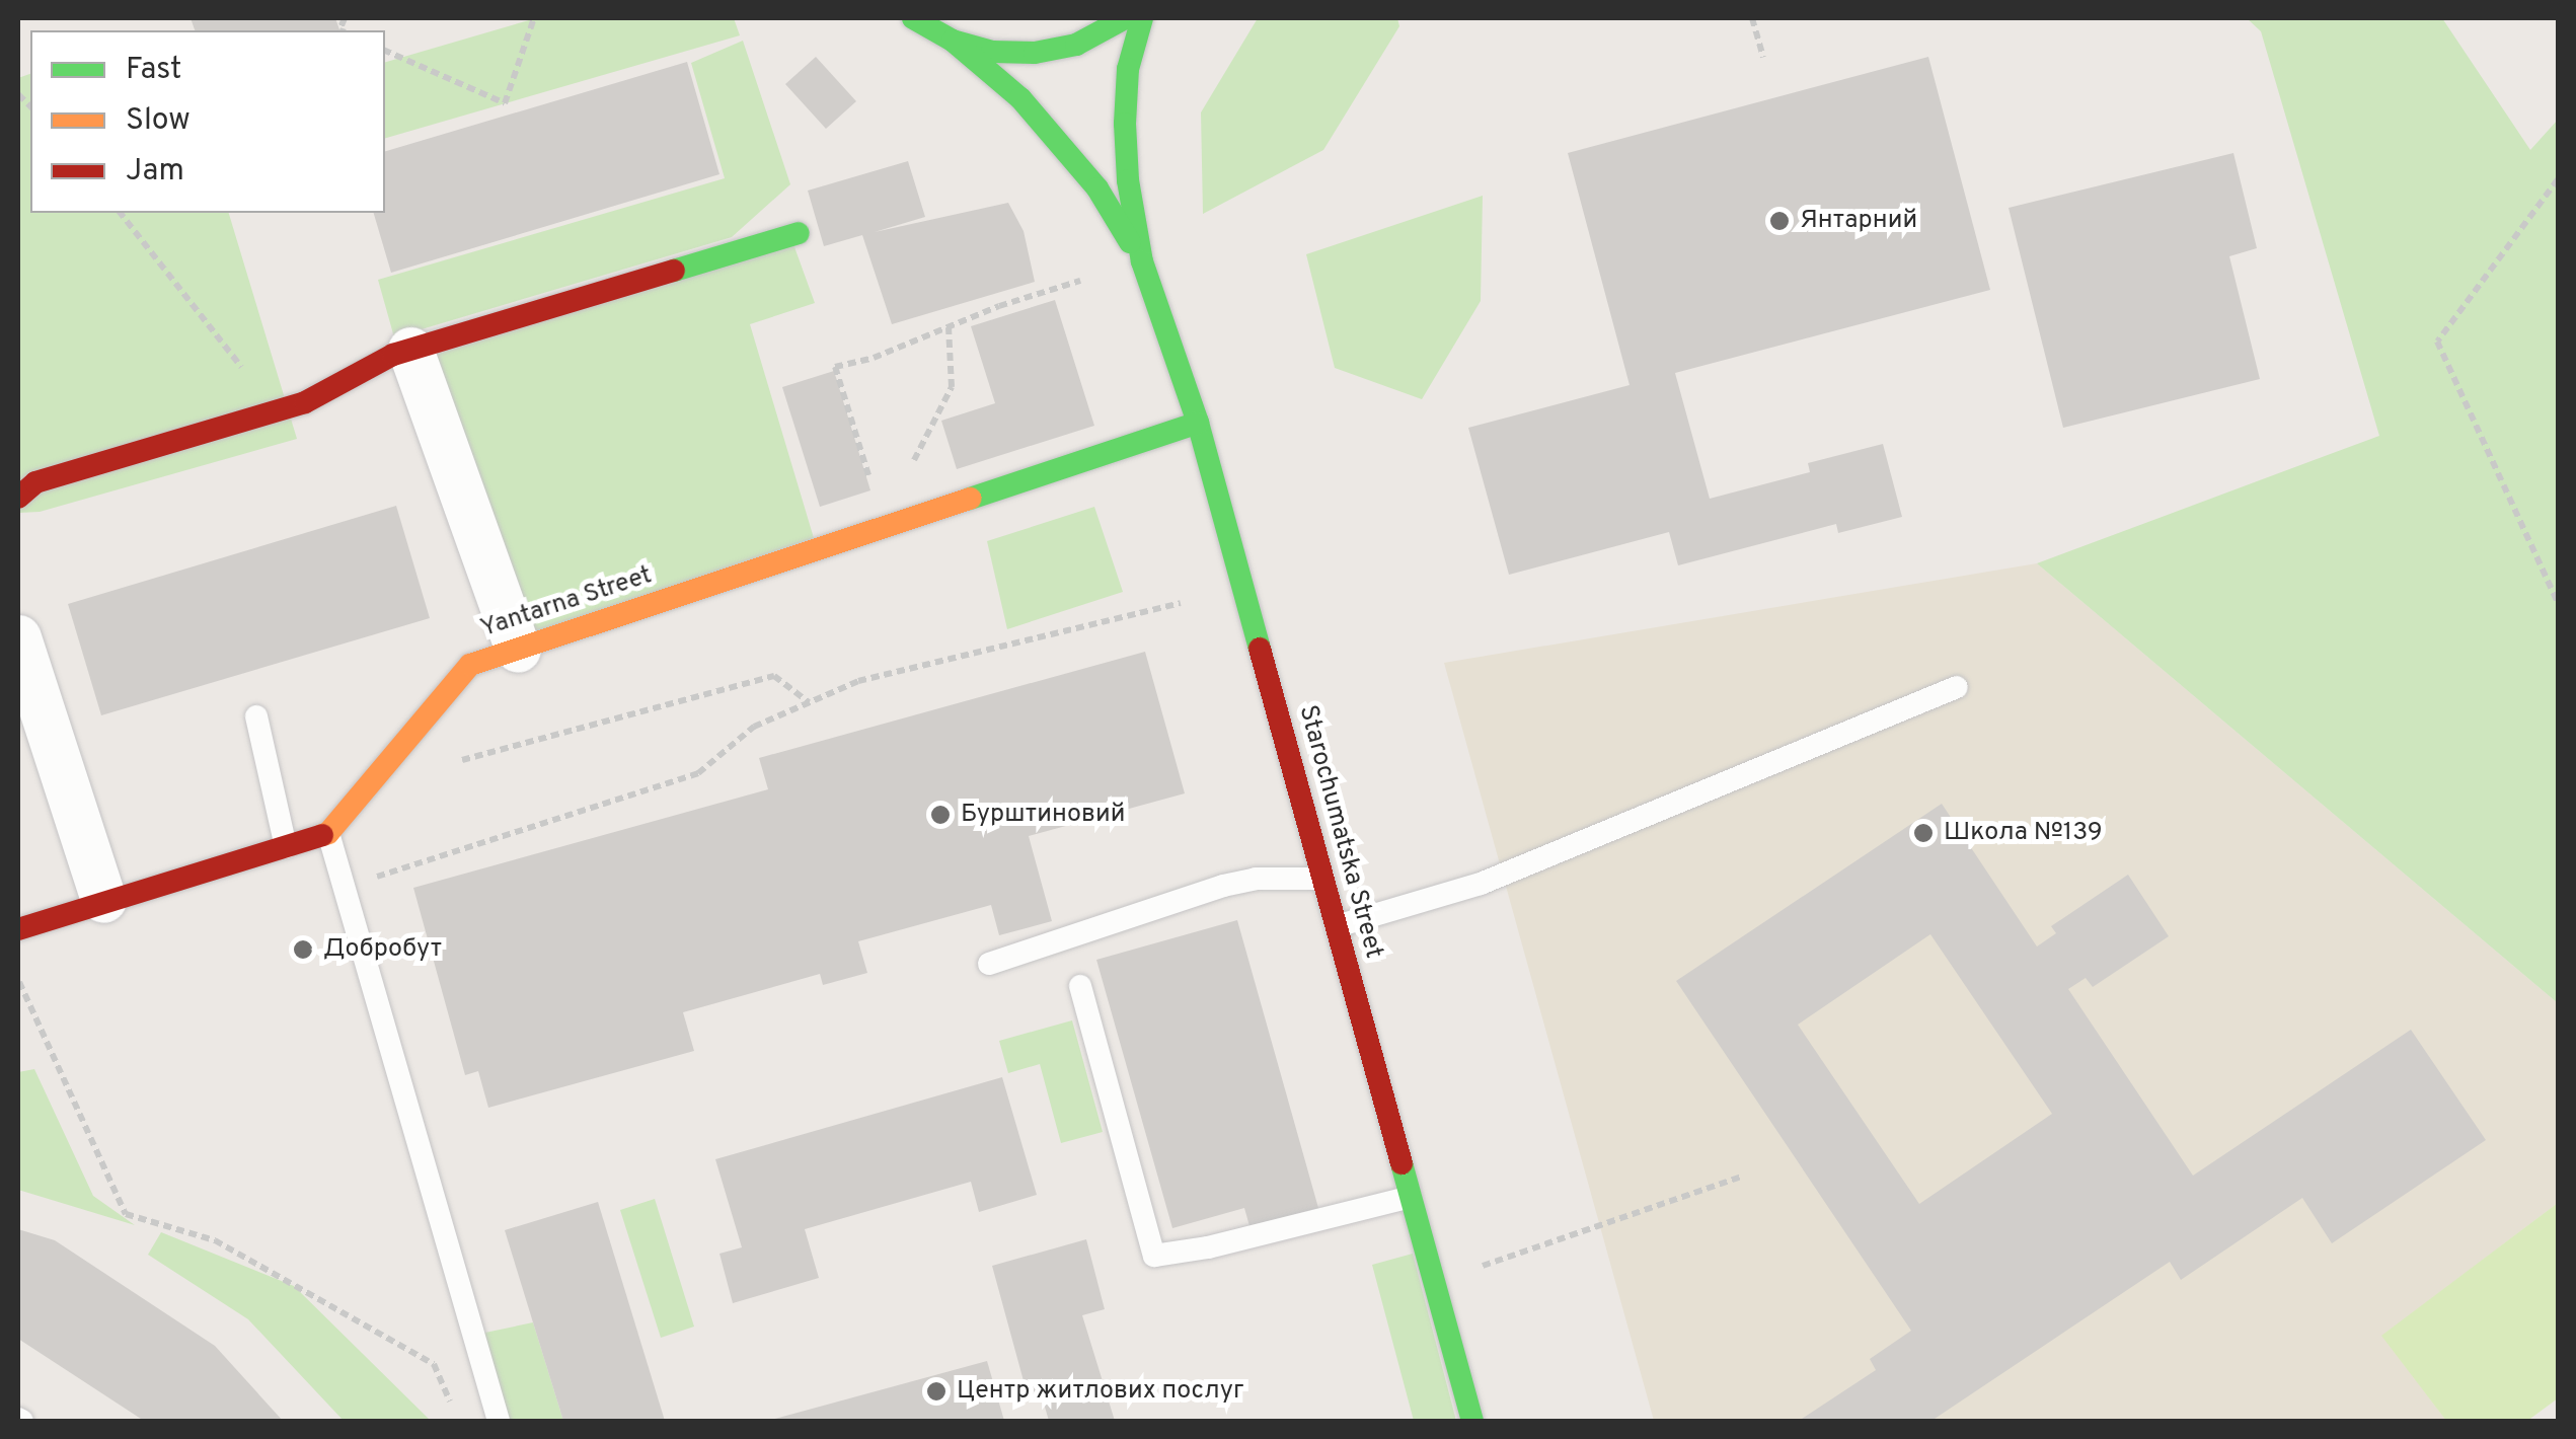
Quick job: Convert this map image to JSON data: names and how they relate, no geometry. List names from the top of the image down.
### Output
{
  "streets": {
    "street": ["Yantarna Street", "Starochumatska Street"]
  },
  "crossings": [
    ["Yantarna Street", "Starochumatska Street"]
  ],
  "places": [
    "Янтарний",
    "Бурштиновий",
    "Школа №139",
    "Добробут",
    "Центр житлових послуг"
  ],
  "legend": ["Fast", "Slow", "Jam"]
}
